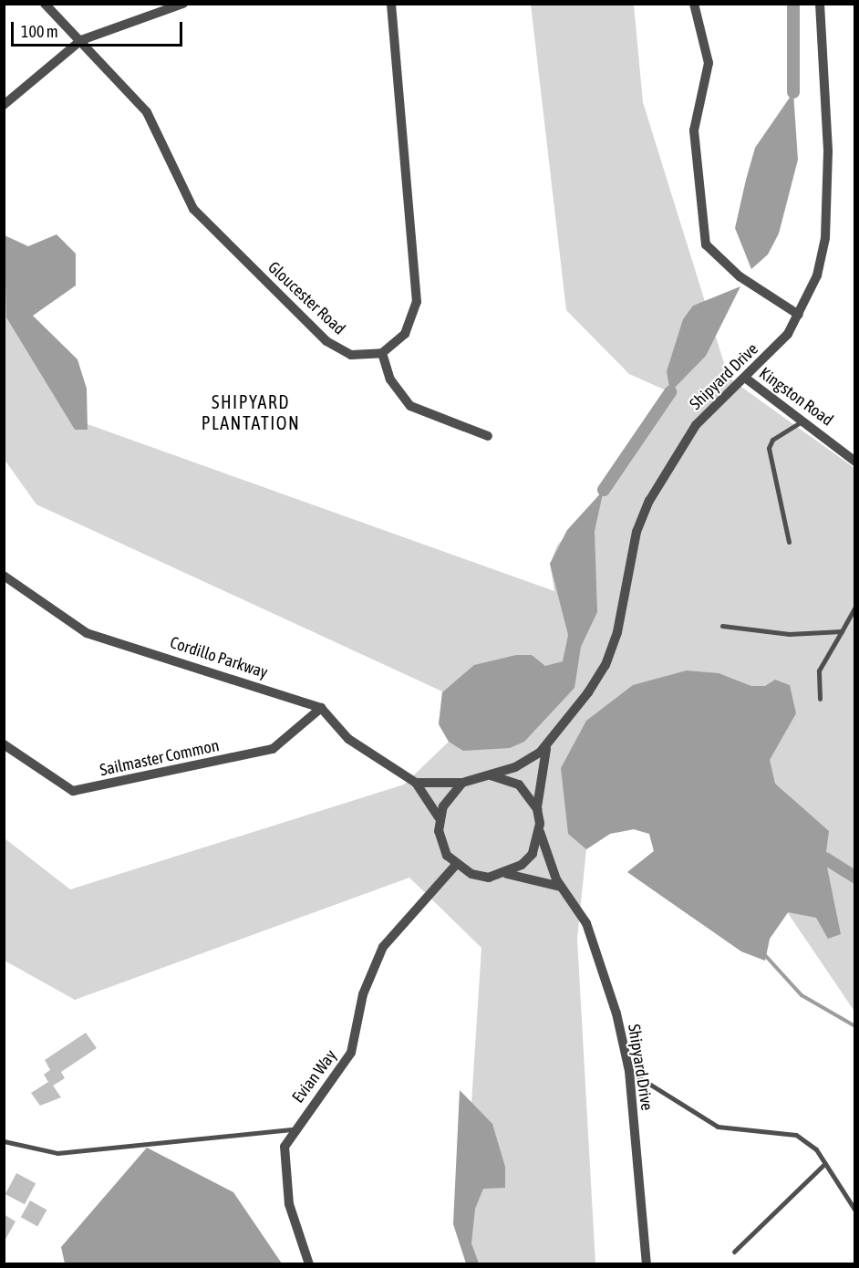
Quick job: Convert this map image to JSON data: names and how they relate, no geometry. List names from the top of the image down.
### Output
{
  "streets": {
    "street": [
      "Gloucester Road",
      "Shipyard Drive",
      "Kingston Road",
      "Cordillo Parkway",
      "Sailmaster Common",
      "Evian Way"
    ]
  },
  "crossings": [
    ["Shipyard Drive", "Kingston Road"],
    ["Shipyard Drive", "Evian Way"],
    ["Cordillo Parkway", "Sailmaster Common"]
  ],
  "districts": ["SHIPYARD PLANTATION"],
  "scale_bar": "100 m"
}
